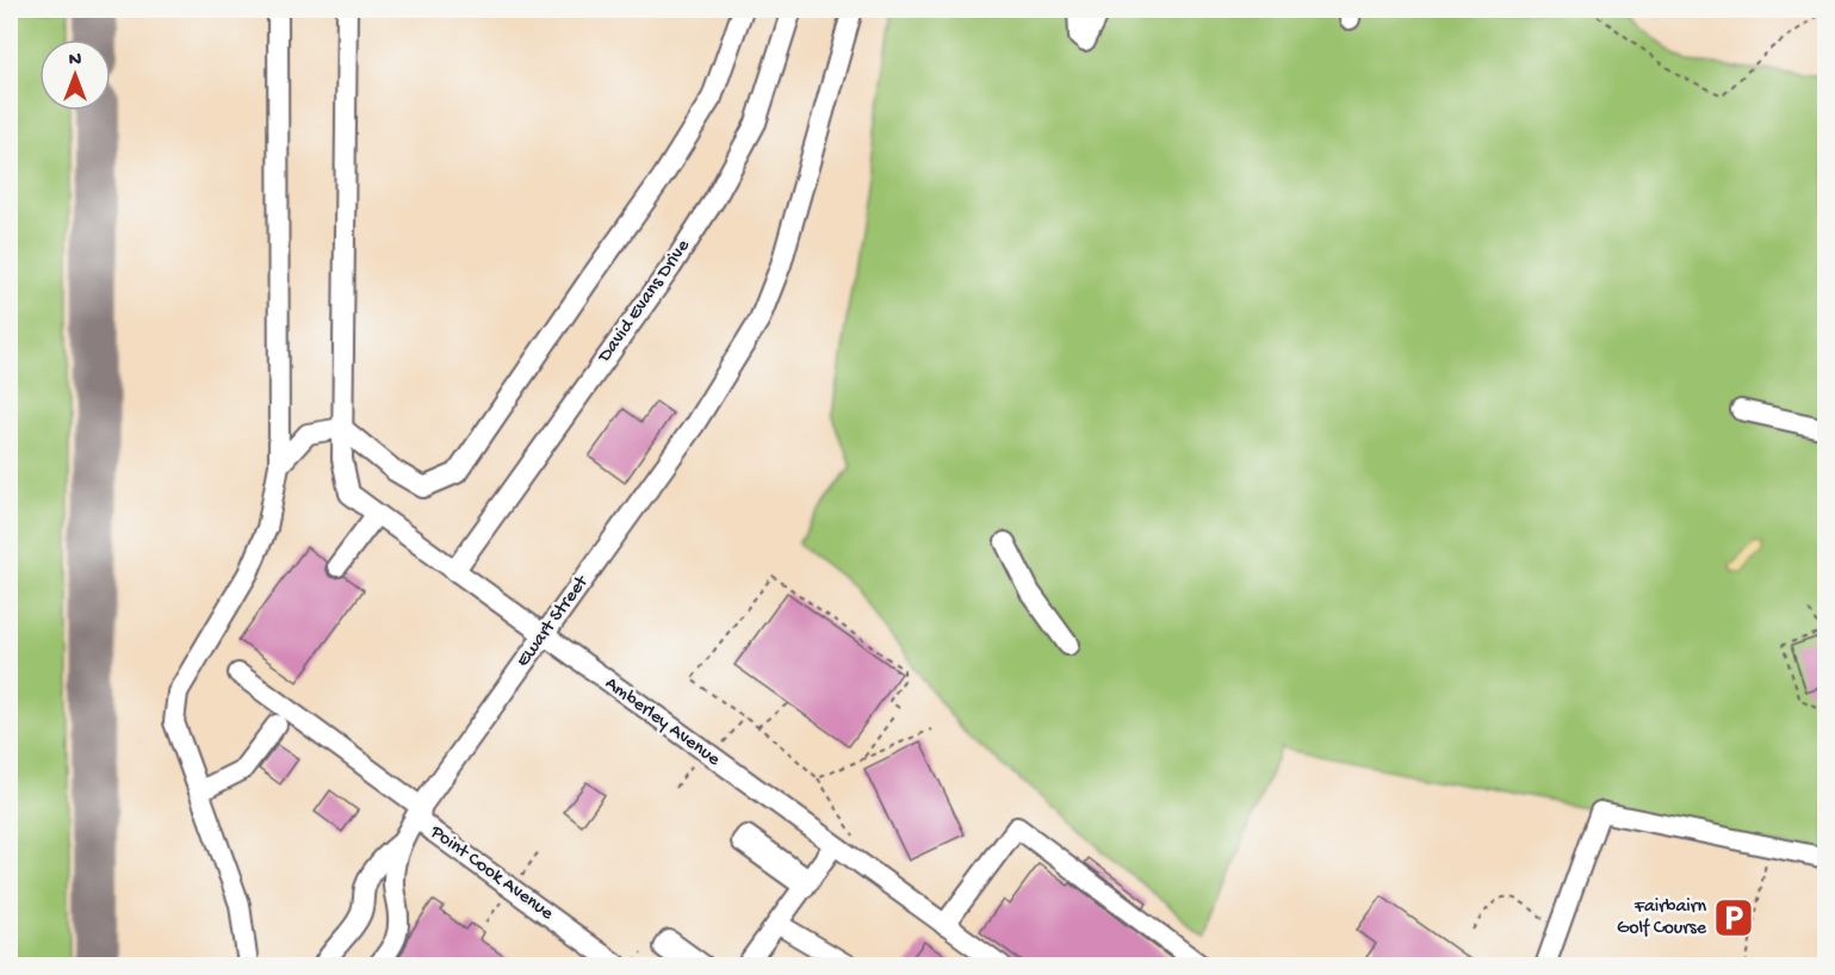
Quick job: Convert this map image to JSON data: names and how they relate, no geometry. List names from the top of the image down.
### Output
{
  "streets": {
    "street": [
      "David Evans Drive",
      "Ewart Street",
      "Amberley Avenue",
      "Point Cook Avenue"
    ]
  },
  "crossings": [
    ["David Evans Drive", "Amberley Avenue"],
    ["Ewart Street", "Amberley Avenue"],
    ["Ewart Street", "Point Cook Avenue"]
  ],
  "places": {
    "parking": ["Fairbairn Golf Course"]
  },
  "north": "top"
}
